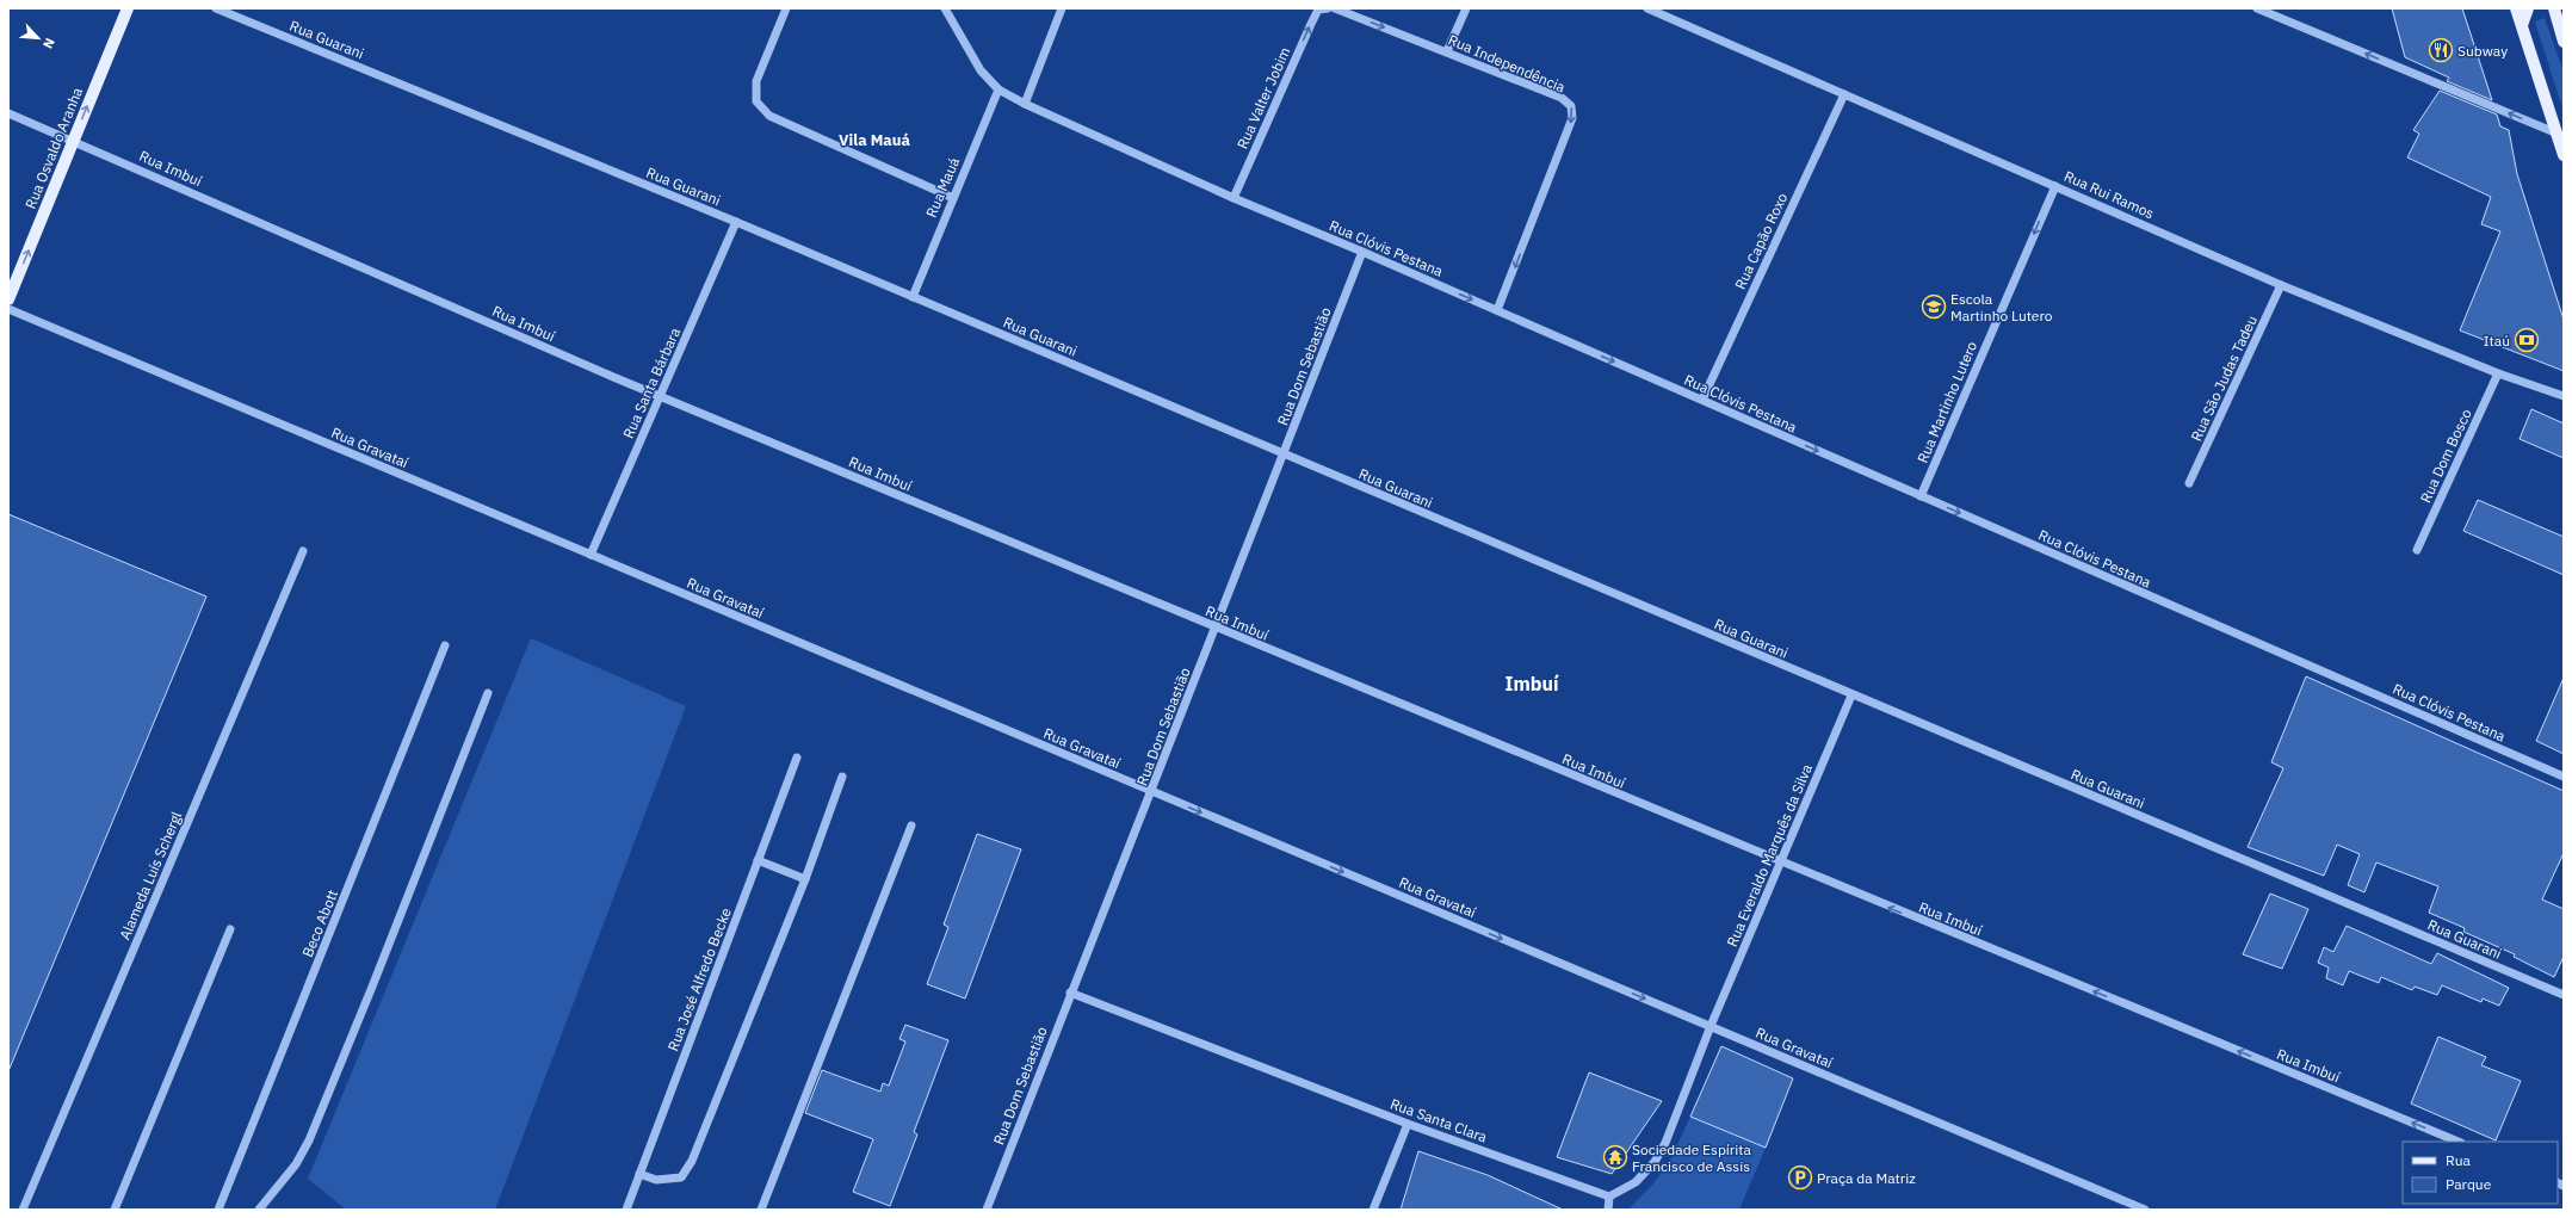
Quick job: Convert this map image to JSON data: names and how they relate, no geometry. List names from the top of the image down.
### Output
{
  "streets": {
    "main road": ["Rua Osvaldo Aranha"],
    "street": [
      "Rua Guarani",
      "Rua Independência",
      "Rua Valter Jobim",
      "Rua Imbuí",
      "Rua Mauá",
      "Rua Rui Ramos",
      "Rua Capão Roxo",
      "Rua Clóvis Pestana",
      "Rua Dom Sebastião",
      "Rua São Judas Tadeu",
      "Rua Santa Bárbara",
      "Rua Martinho Lutero",
      "Rua Gravataí",
      "Rua Dom Bosco",
      "Rua Everaldo Marquês da Silva",
      "Alameda Luís Schergl",
      "Beco Abott",
      "Rua José Alfredo Becke",
      "Rua Santa Clara"
    ]
  },
  "crossings": [
    ["Rua Guarani", "Rua Mauá"],
    ["Rua Guarani", "Rua Dom Sebastião"],
    ["Rua Guarani", "Rua Santa Bárbara"],
    ["Rua Guarani", "Rua Everaldo Marquês da Silva"],
    ["Rua Independência", "Rua Clóvis Pestana"],
    ["Rua Valter Jobim", "Rua Clóvis Pestana"],
    ["Rua Osvaldo Aranha", "Rua Imbuí"],
    ["Rua Imbuí", "Rua Dom Sebastião"],
    ["Rua Imbuí", "Rua Santa Bárbara"],
    ["Rua Imbuí", "Rua Everaldo Marquês da Silva"],
    ["Rua Mauá", "Rua Clóvis Pestana"],
    ["Rua Rui Ramos", "Rua Capão Roxo"],
    ["Rua Rui Ramos", "Rua São Judas Tadeu"],
    ["Rua Rui Ramos", "Rua Martinho Lutero"],
    ["Rua Rui Ramos", "Rua Dom Bosco"],
    ["Rua Capão Roxo", "Rua Clóvis Pestana"],
    ["Rua Clóvis Pestana", "Rua Dom Sebastião"],
    ["Rua Clóvis Pestana", "Rua Martinho Lutero"],
    ["Rua Dom Sebastião", "Rua Gravataí"],
    ["Rua Dom Sebastião", "Rua Santa Clara"],
    ["Rua Santa Bárbara", "Rua Gravataí"],
    ["Rua Gravataí", "Rua Everaldo Marquês da Silva"]
  ],
  "one_way": [
    "Rua Valter Jobim",
    "Rua Osvaldo Aranha",
    "Rua Clóvis Pestana",
    "Rua Martinho Lutero"
  ],
  "districts": ["Vila Mauá", "Imbuí"],
  "places": {
    "restaurant": ["Subway"],
    "school or university": ["Escola Martinho Lutero"],
    "bank": ["Itaú"],
    "temple": ["Sociedade Espírita Francisco de Assis"],
    "parking": ["Praça da Matriz"]
  },
  "legend": ["Rua", "Parque"],
  "north": "bottom right"
}
